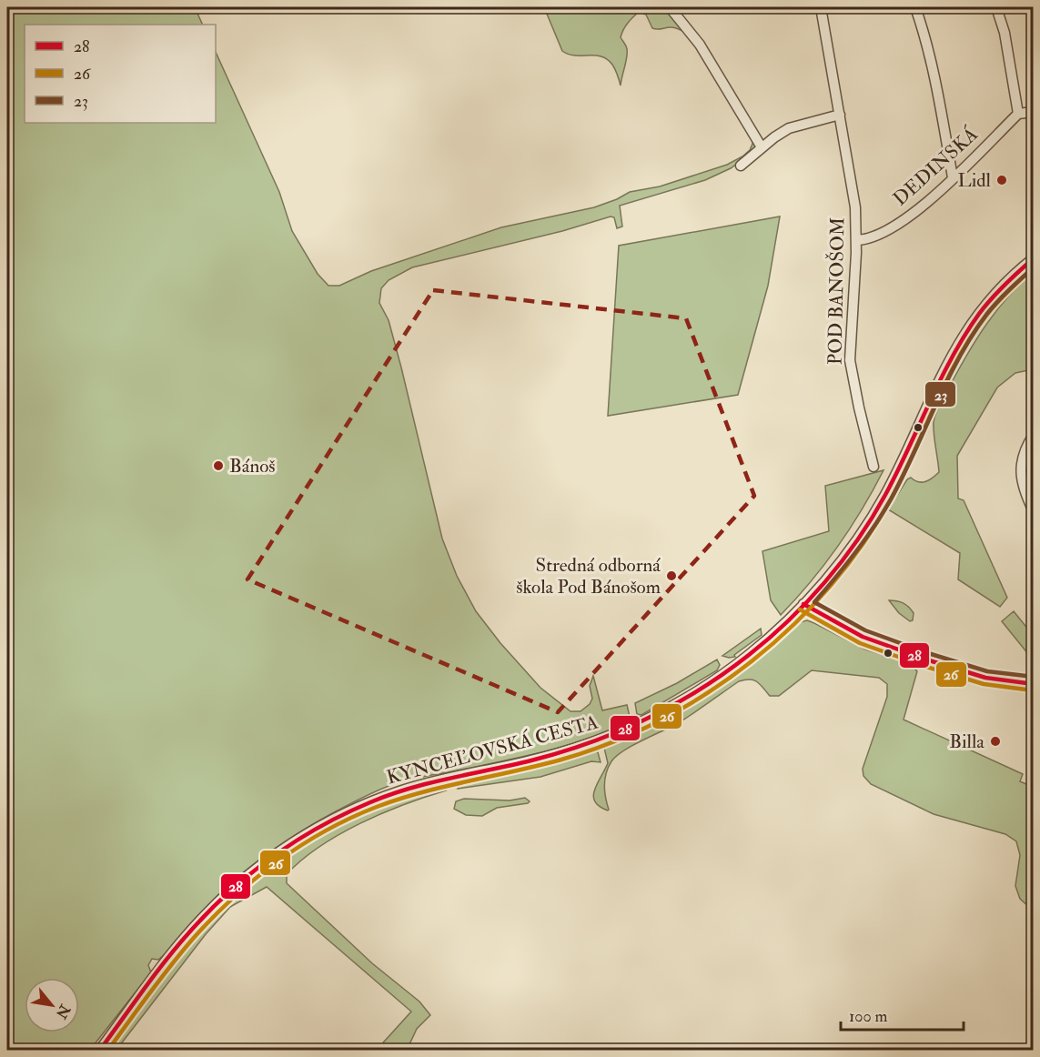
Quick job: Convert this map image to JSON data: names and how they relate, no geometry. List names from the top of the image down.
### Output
{
  "streets": {
    "street": ["DEDINSKÁ", "POD BANOŠOM", "KYNCEĽOVSKÁ CESTA"]
  },
  "crossings": [
    ["DEDINSKÁ", "POD BANOŠOM"]
  ],
  "places": [
    "Lidl",
    "Bánoš",
    "Stredná odborná škola Pod Bánošom",
    "Billa"
  ],
  "lines": ["transit line 28", "transit line 26", "transit line 23"],
  "legend": ["28", "26", "23"],
  "scale_bar": "100 m",
  "north": "bottom right"
}
